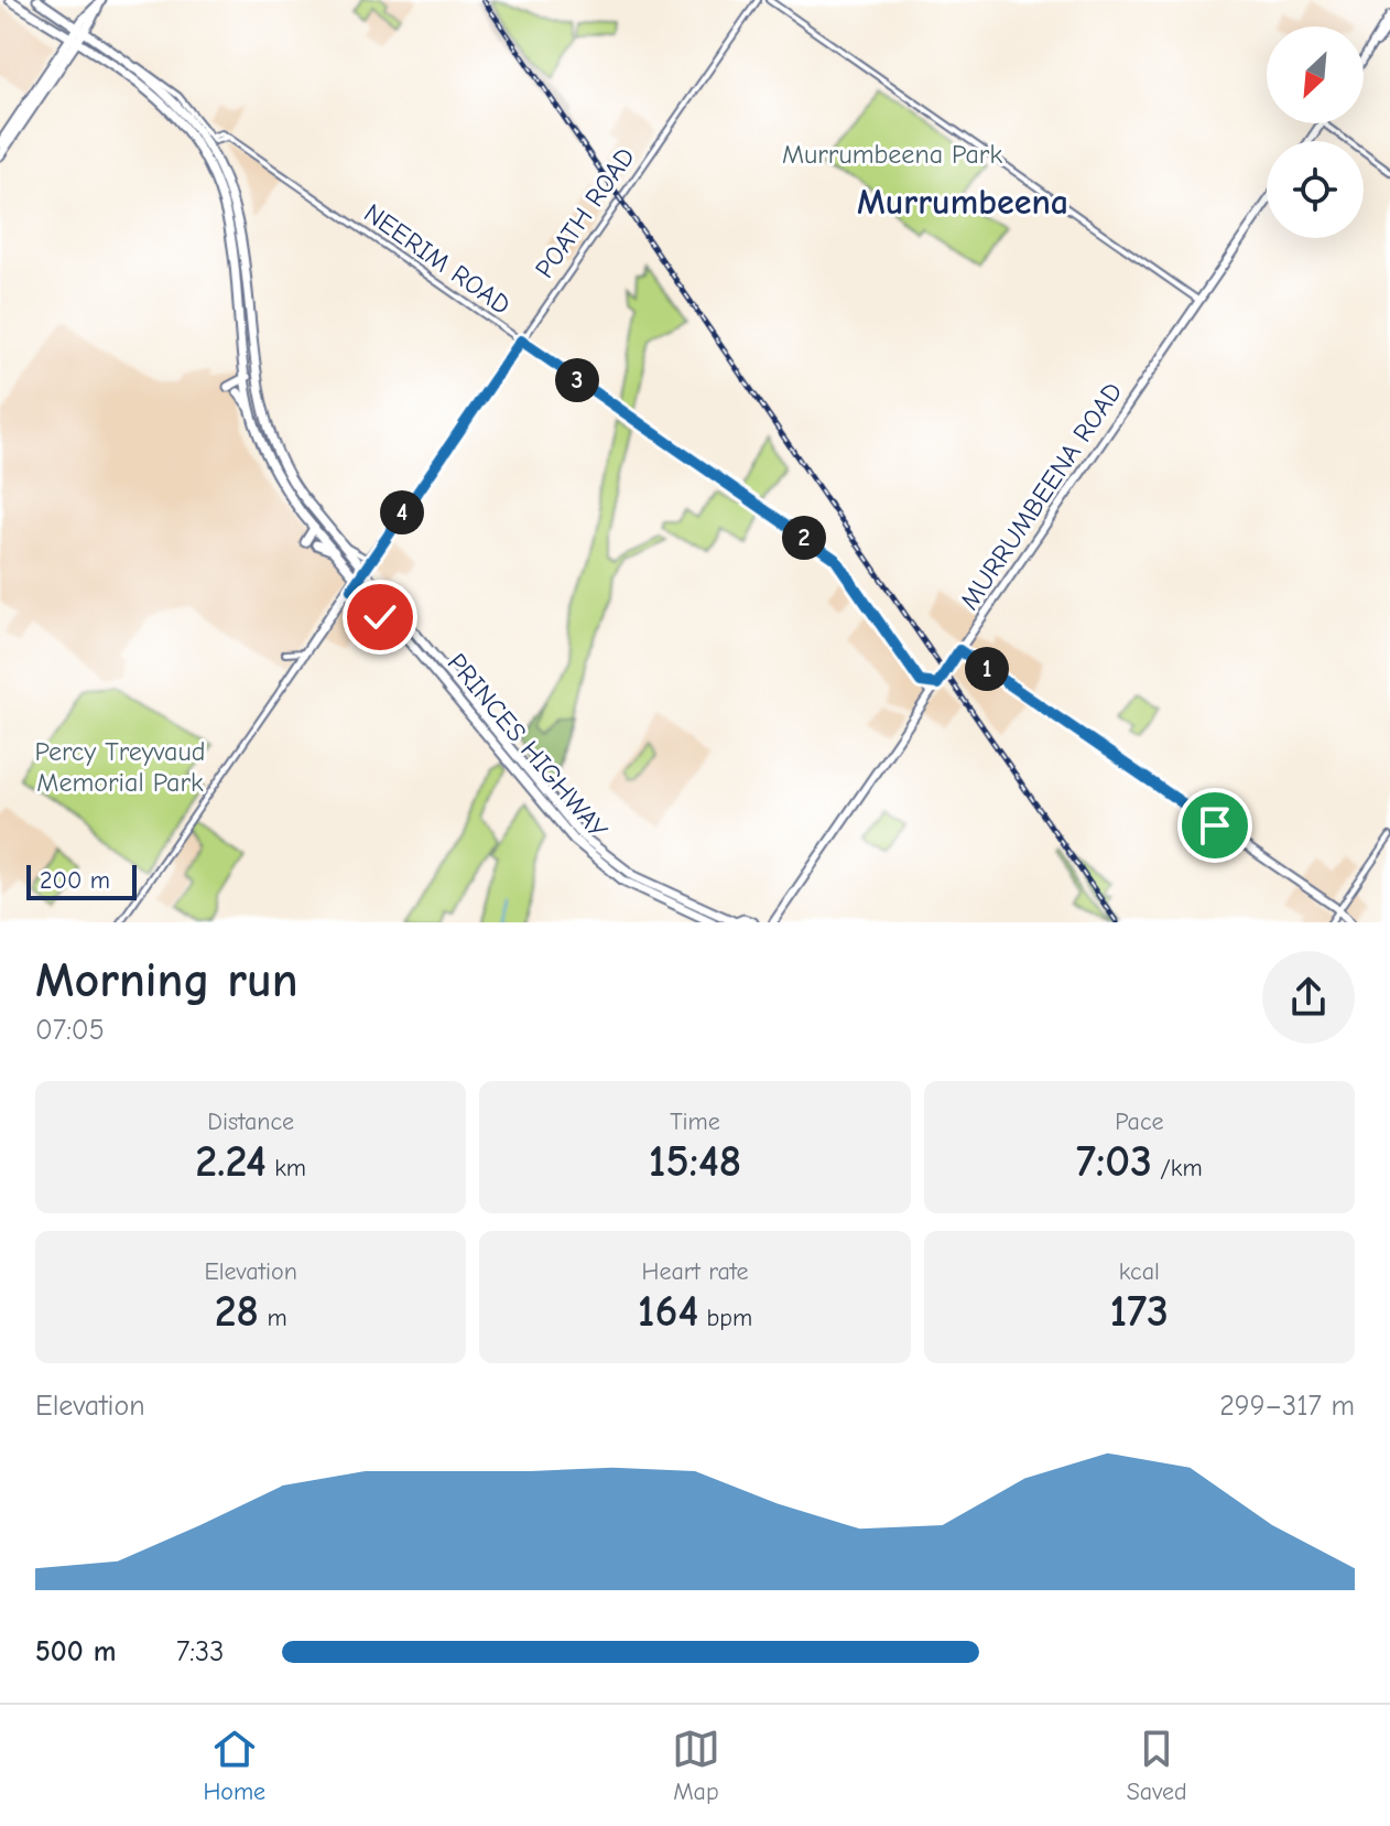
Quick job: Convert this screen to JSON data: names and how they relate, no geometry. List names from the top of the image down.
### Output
{
  "streets": {
    "highway": ["PRINCES HIGHWAY"],
    "main road": ["MURRUMBEENA ROAD"],
    "street": ["POATH ROAD", "NEERIM ROAD"]
  },
  "crossings": [
    ["POATH ROAD", "NEERIM ROAD"],
    ["POATH ROAD", "PRINCES HIGHWAY"],
    ["NEERIM ROAD", "MURRUMBEENA ROAD"]
  ],
  "districts": ["Murrumbeena"],
  "parks": ["Murrumbeena Park", "Percy Treyvaud Memorial Park"],
  "scale_bar": "200 m",
  "north": "bottom left",
  "page": {
    "pins": [
      "3",
      "4",
      "2",
      "1"
    ],
    "scale": "200 m",
    "heading": ["Morning run", "07:05"],
    "stats": [
      ["Distance", "2.24 km"],
      ["Time", "15:48"],
      ["Pace", "7:03 /km"],
      ["Elevation", "28 m"],
      ["Heart rate", "164 bpm"],
      ["kcal", "173"]
    ],
    "chart": ["Elevation", "299–317 m"],
    "list": [
      {
        "name": "500 m",
        "note": "7:33"
      }
    ],
    "tabs": ["Home", "Map", "Saved"]
  }
}
